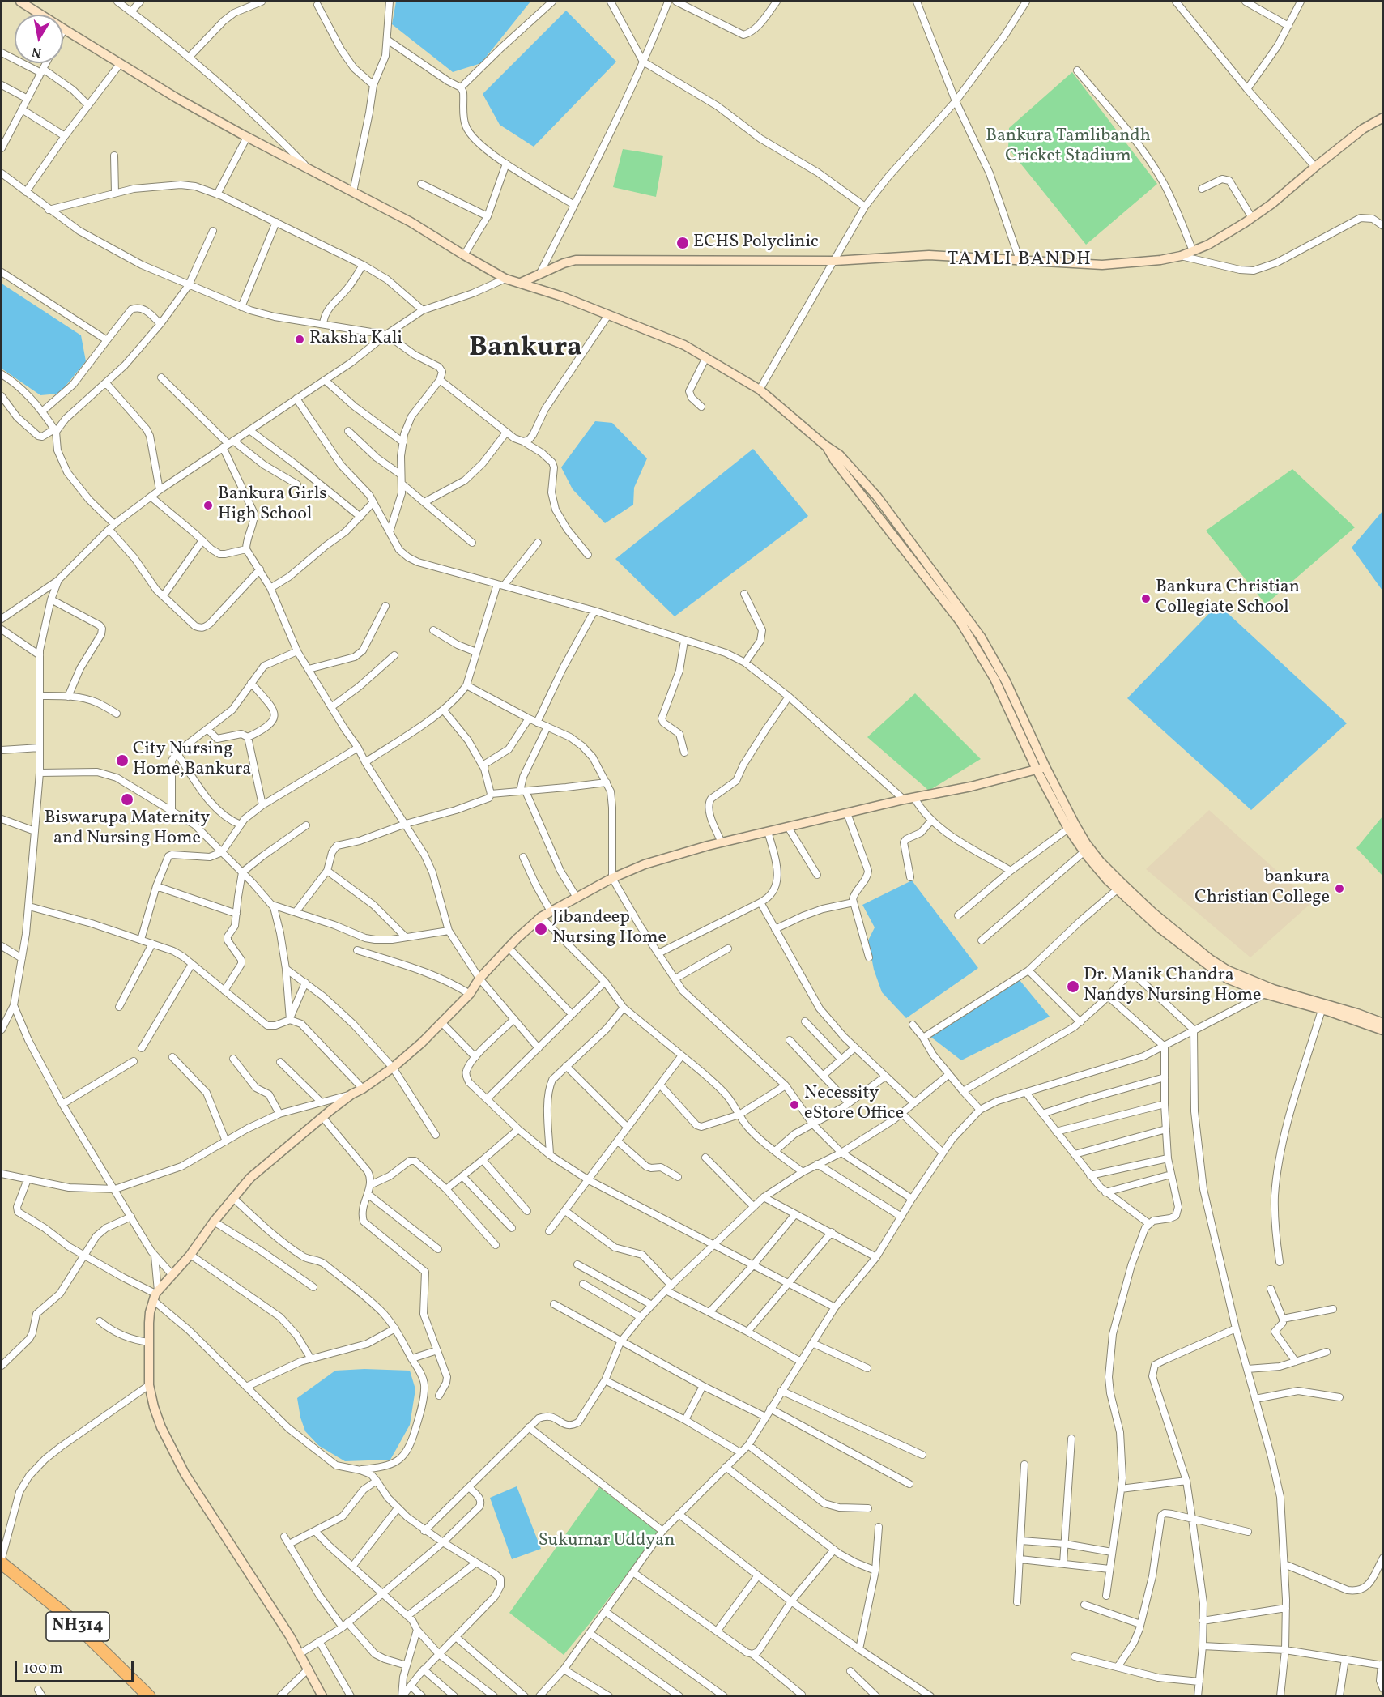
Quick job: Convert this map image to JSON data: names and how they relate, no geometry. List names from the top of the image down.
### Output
{
  "streets": {
    "highway": ["NH314"]
  },
  "districts": ["TAMLI BANDH", "Bankura"],
  "parks": ["Bankura Tamlibandh Cricket Stadium", "Sukumar Uddyan"],
  "places": [
    "ECHS Polyclinic",
    "Raksha Kali",
    "Bankura Girls High School",
    "Bankura Christian Collegiate School",
    "City Nursing Home,Bankura",
    "Biswarupa Maternity and Nursing Home",
    "bankura Christian College",
    "Jibandeep Nursing Home",
    "Dr. Manik Chandra Nandys Nursing Home",
    "Necessity eStore Office"
  ],
  "scale_bar": "100 m",
  "north": "bottom"
}
